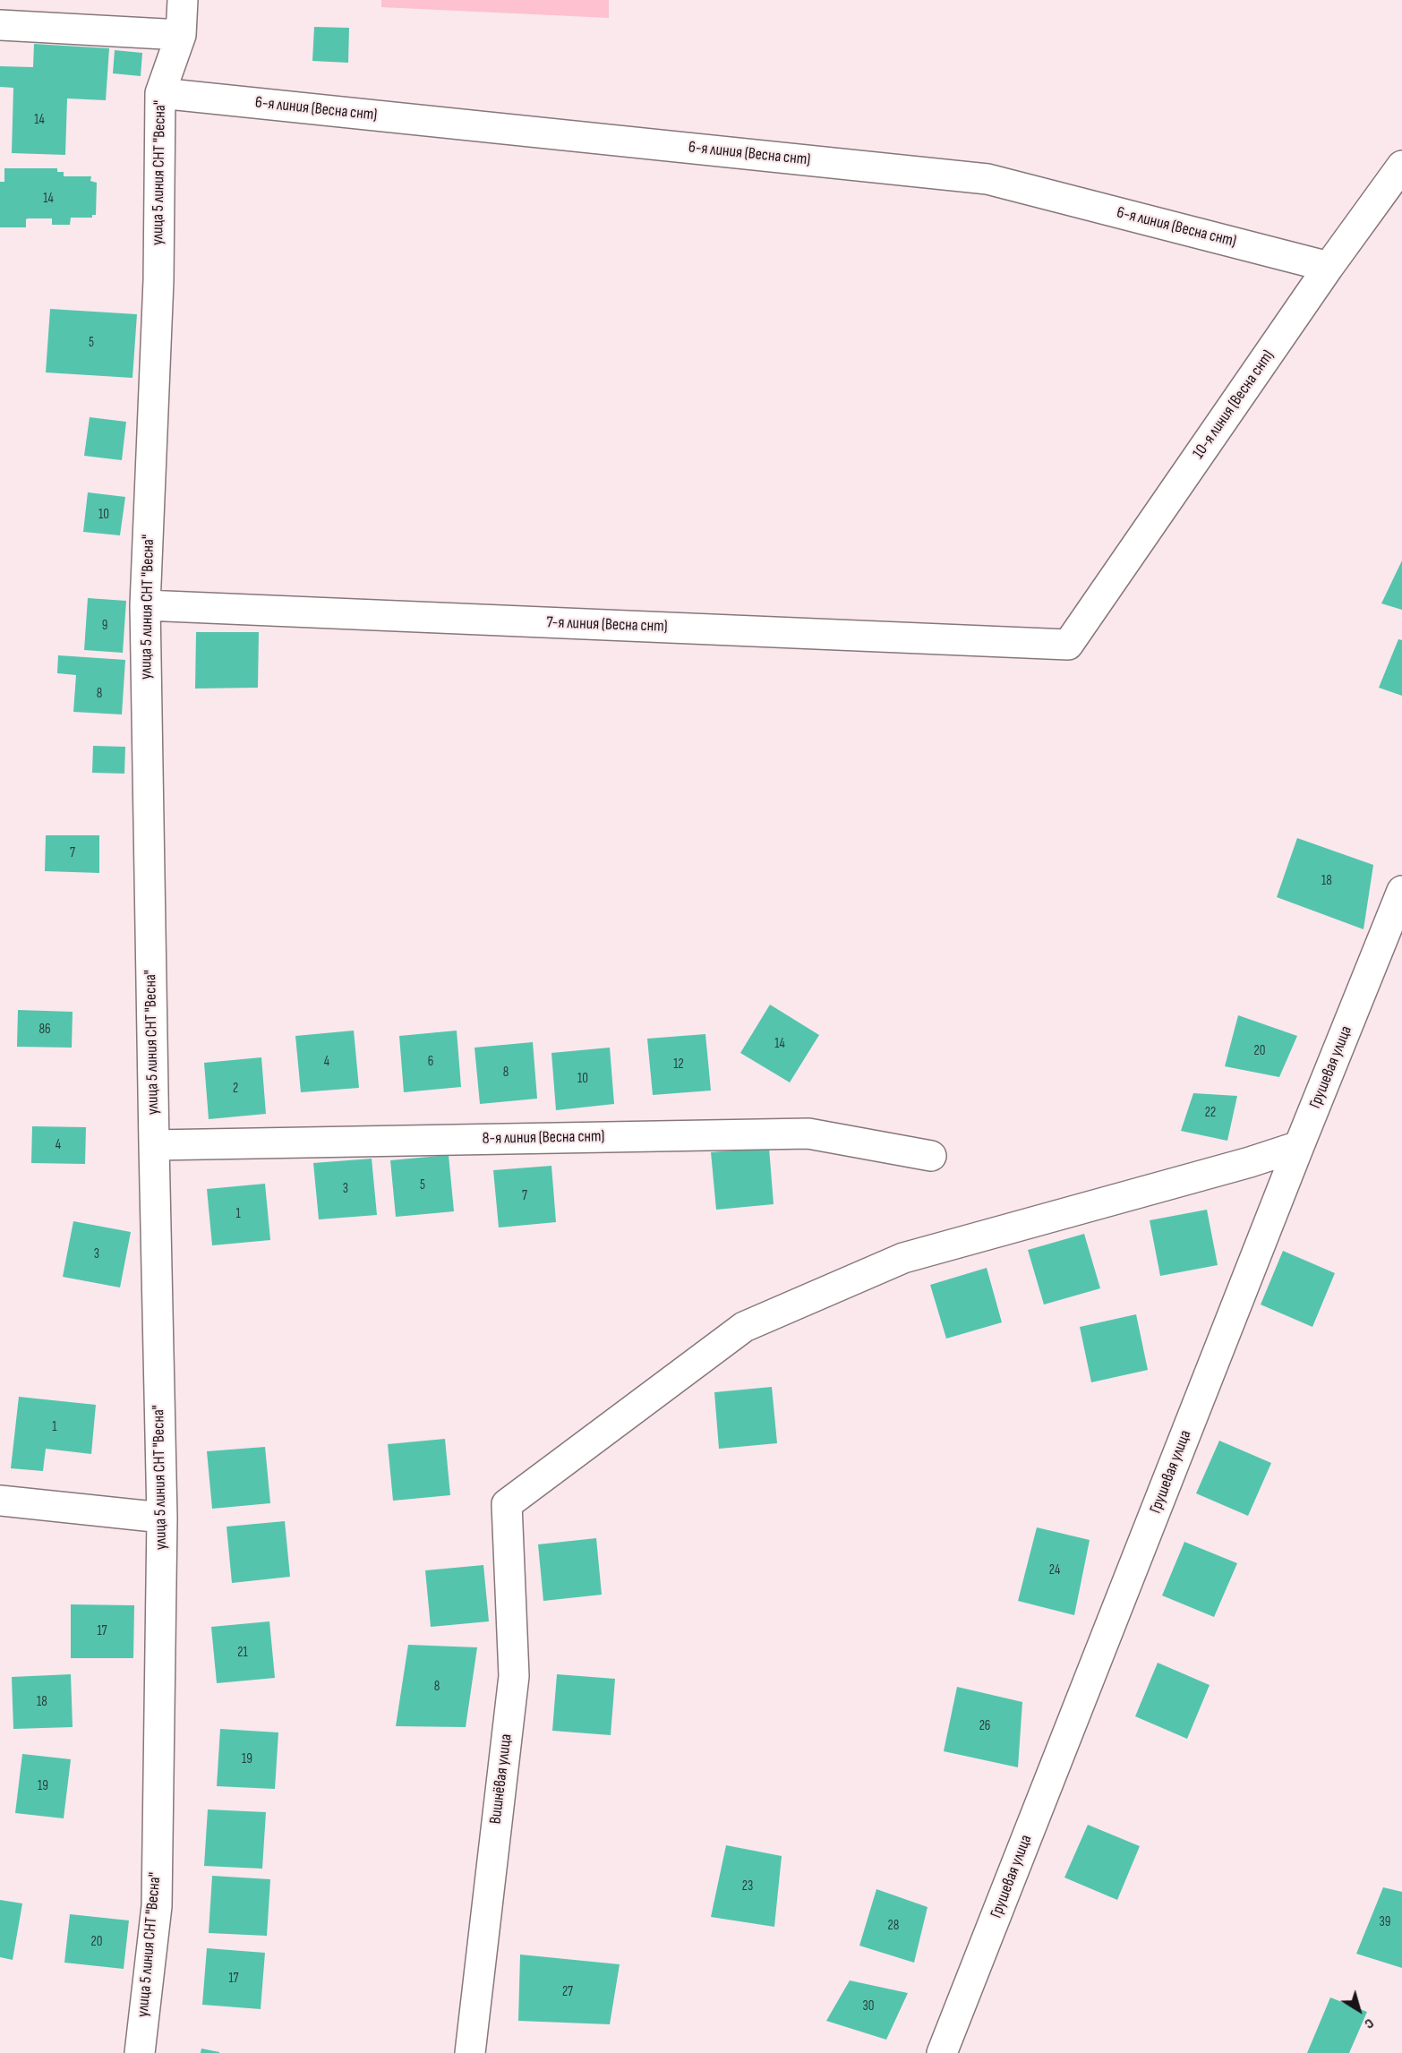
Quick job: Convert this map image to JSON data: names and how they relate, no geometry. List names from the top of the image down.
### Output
{
  "streets": {
    "street": [
      "6-я линия (Весна снт)",
      "улица 5 линия СНТ \"Весна\"",
      "10-я линия (Весна снт)",
      "7-я линия (Весна снт)",
      "Грушевая улица",
      "8-я линия (Весна снт)",
      "Вишнёвая улица"
    ]
  },
  "crossings": [
    ["6-я линия (Весна снт)", "улица 5 линия СНТ \"Весна\""],
    ["6-я линия (Весна снт)", "10-я линия (Весна снт)"],
    ["улица 5 линия СНТ \"Весна\"", "7-я линия (Весна снт)"],
    ["улица 5 линия СНТ \"Весна\"", "8-я линия (Весна снт)"],
    ["10-я линия (Весна снт)", "7-я линия (Весна снт)"],
    ["Грушевая улица", "Вишнёвая улица"]
  ],
  "house_numbers": [
    "14",
    "14",
    "5",
    "10",
    "9",
    "8",
    "7",
    "18",
    "86",
    "14",
    "20",
    "4",
    "6",
    "12",
    "8",
    "10",
    "2",
    "22",
    "4",
    "5",
    "3",
    "7",
    "1",
    "3",
    "1",
    "24",
    "17",
    "21",
    "8",
    "18",
    "26",
    "19",
    "19",
    "23",
    "39",
    "28",
    "20",
    "17",
    "27",
    "30"
  ],
  "north": "bottom right"
}
